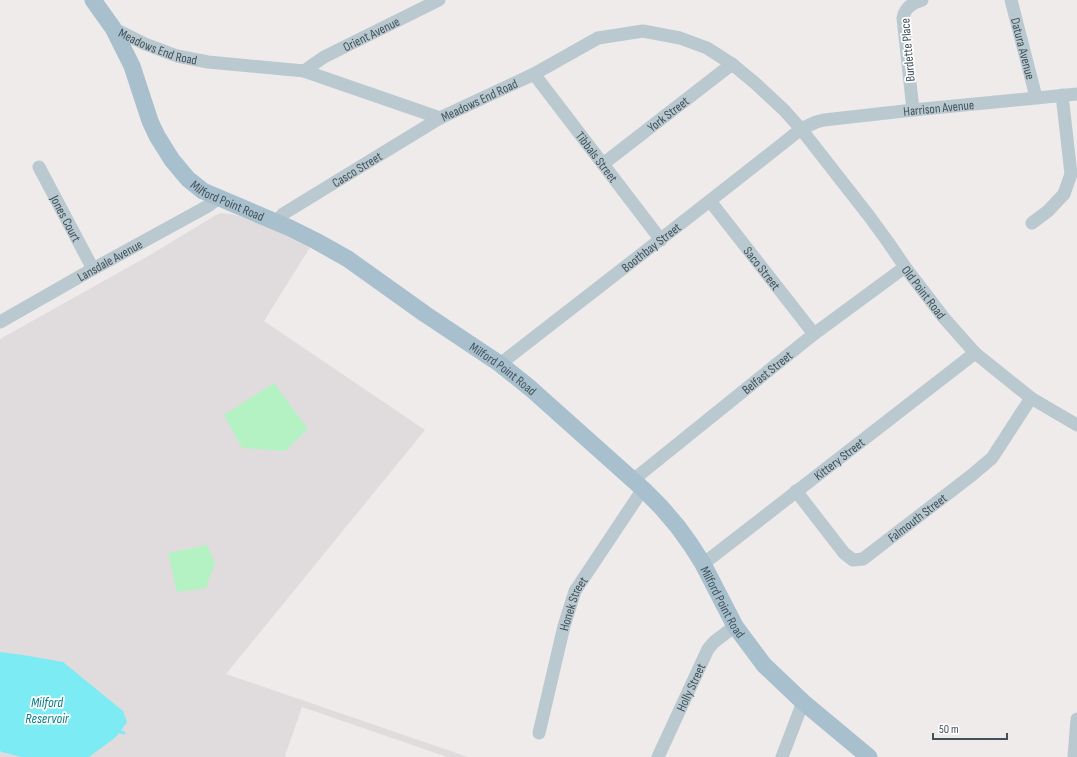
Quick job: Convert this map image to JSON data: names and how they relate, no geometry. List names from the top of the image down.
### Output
{
  "streets": {
    "main road": ["Meadows End Road", "Milford Point Road"],
    "street": [
      "Orient Avenue",
      "Datura Avenue",
      "Burdette Place",
      "Harrison Avenue",
      "York Street",
      "Tibbals Street",
      "Casco Street",
      "Jones Court",
      "Boothbay Street",
      "Lansdale Avenue",
      "Saco Street",
      "Old Point Road",
      "Belfast Street",
      "Kittery Street",
      "Falmouth Street",
      "Honek Street",
      "Holly Street"
    ]
  },
  "crossings": [
    ["Orient Avenue", "Meadows End Road"],
    ["Meadows End Road", "Harrison Avenue"],
    ["Meadows End Road", "York Street"],
    ["Meadows End Road", "Tibbals Street"],
    ["Meadows End Road", "Casco Street"],
    ["Meadows End Road", "Milford Point Road"],
    ["Meadows End Road", "Boothbay Street"],
    ["Meadows End Road", "Old Point Road"],
    ["Datura Avenue", "Harrison Avenue"],
    ["Burdette Place", "Harrison Avenue"],
    ["Harrison Avenue", "Boothbay Street"],
    ["Harrison Avenue", "Old Point Road"],
    ["York Street", "Tibbals Street"],
    ["Tibbals Street", "Boothbay Street"],
    ["Casco Street", "Milford Point Road"],
    ["Milford Point Road", "Boothbay Street"],
    ["Milford Point Road", "Lansdale Avenue"],
    ["Milford Point Road", "Belfast Street"],
    ["Milford Point Road", "Kittery Street"],
    ["Milford Point Road", "Honek Street"],
    ["Milford Point Road", "Holly Street"],
    ["Jones Court", "Lansdale Avenue"],
    ["Boothbay Street", "Saco Street"],
    ["Boothbay Street", "Old Point Road"],
    ["Saco Street", "Belfast Street"],
    ["Old Point Road", "Belfast Street"],
    ["Old Point Road", "Kittery Street"],
    ["Old Point Road", "Falmouth Street"],
    ["Belfast Street", "Honek Street"],
    ["Kittery Street", "Falmouth Street"]
  ],
  "water": ["Milford Reservoir"],
  "scale_bar": "50 m"
}
